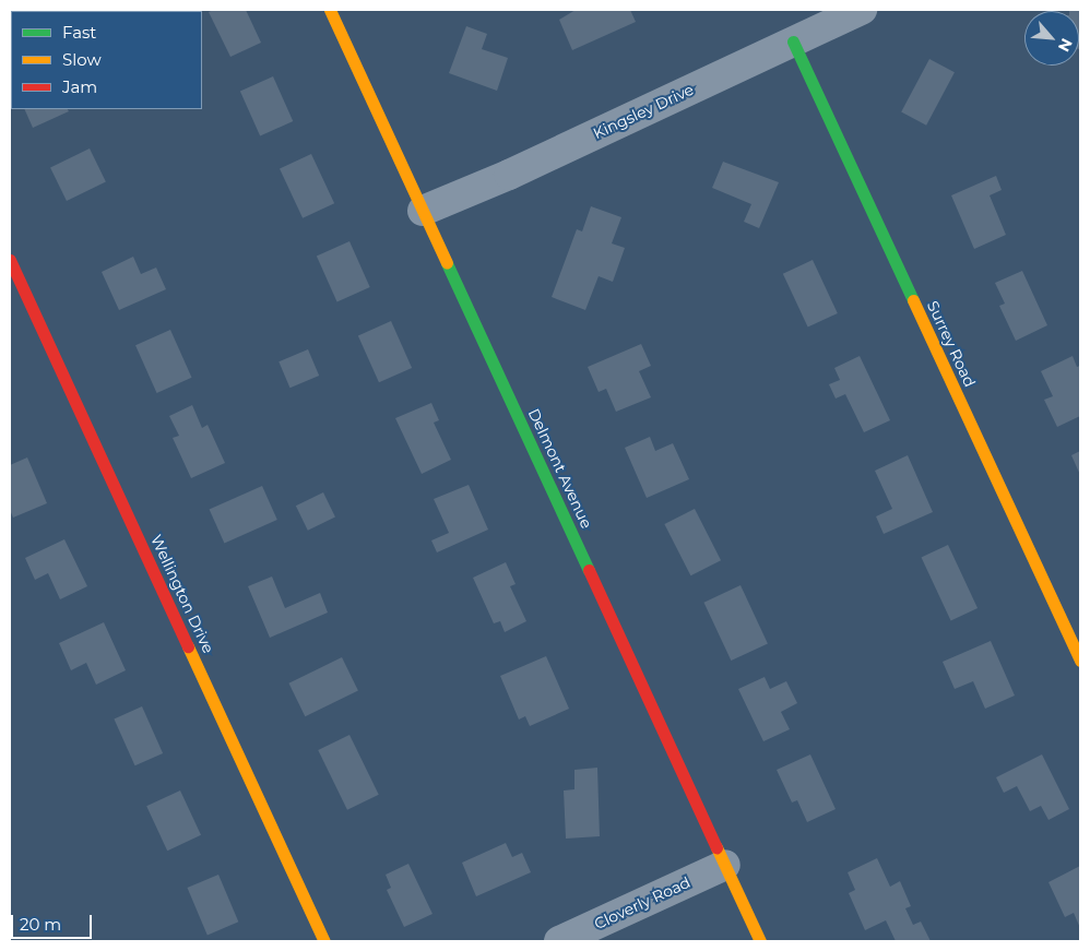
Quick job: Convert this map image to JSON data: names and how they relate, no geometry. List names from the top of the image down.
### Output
{
  "streets": {
    "street": [
      "Kingsley Drive",
      "Surrey Road",
      "Delmont Avenue",
      "Wellington Drive",
      "Cloverly Road"
    ]
  },
  "crossings": [
    ["Kingsley Drive", "Surrey Road"],
    ["Kingsley Drive", "Delmont Avenue"],
    ["Delmont Avenue", "Cloverly Road"]
  ],
  "legend": ["Fast", "Slow", "Jam"],
  "scale_bar": "20 m",
  "north": "bottom right"
}
